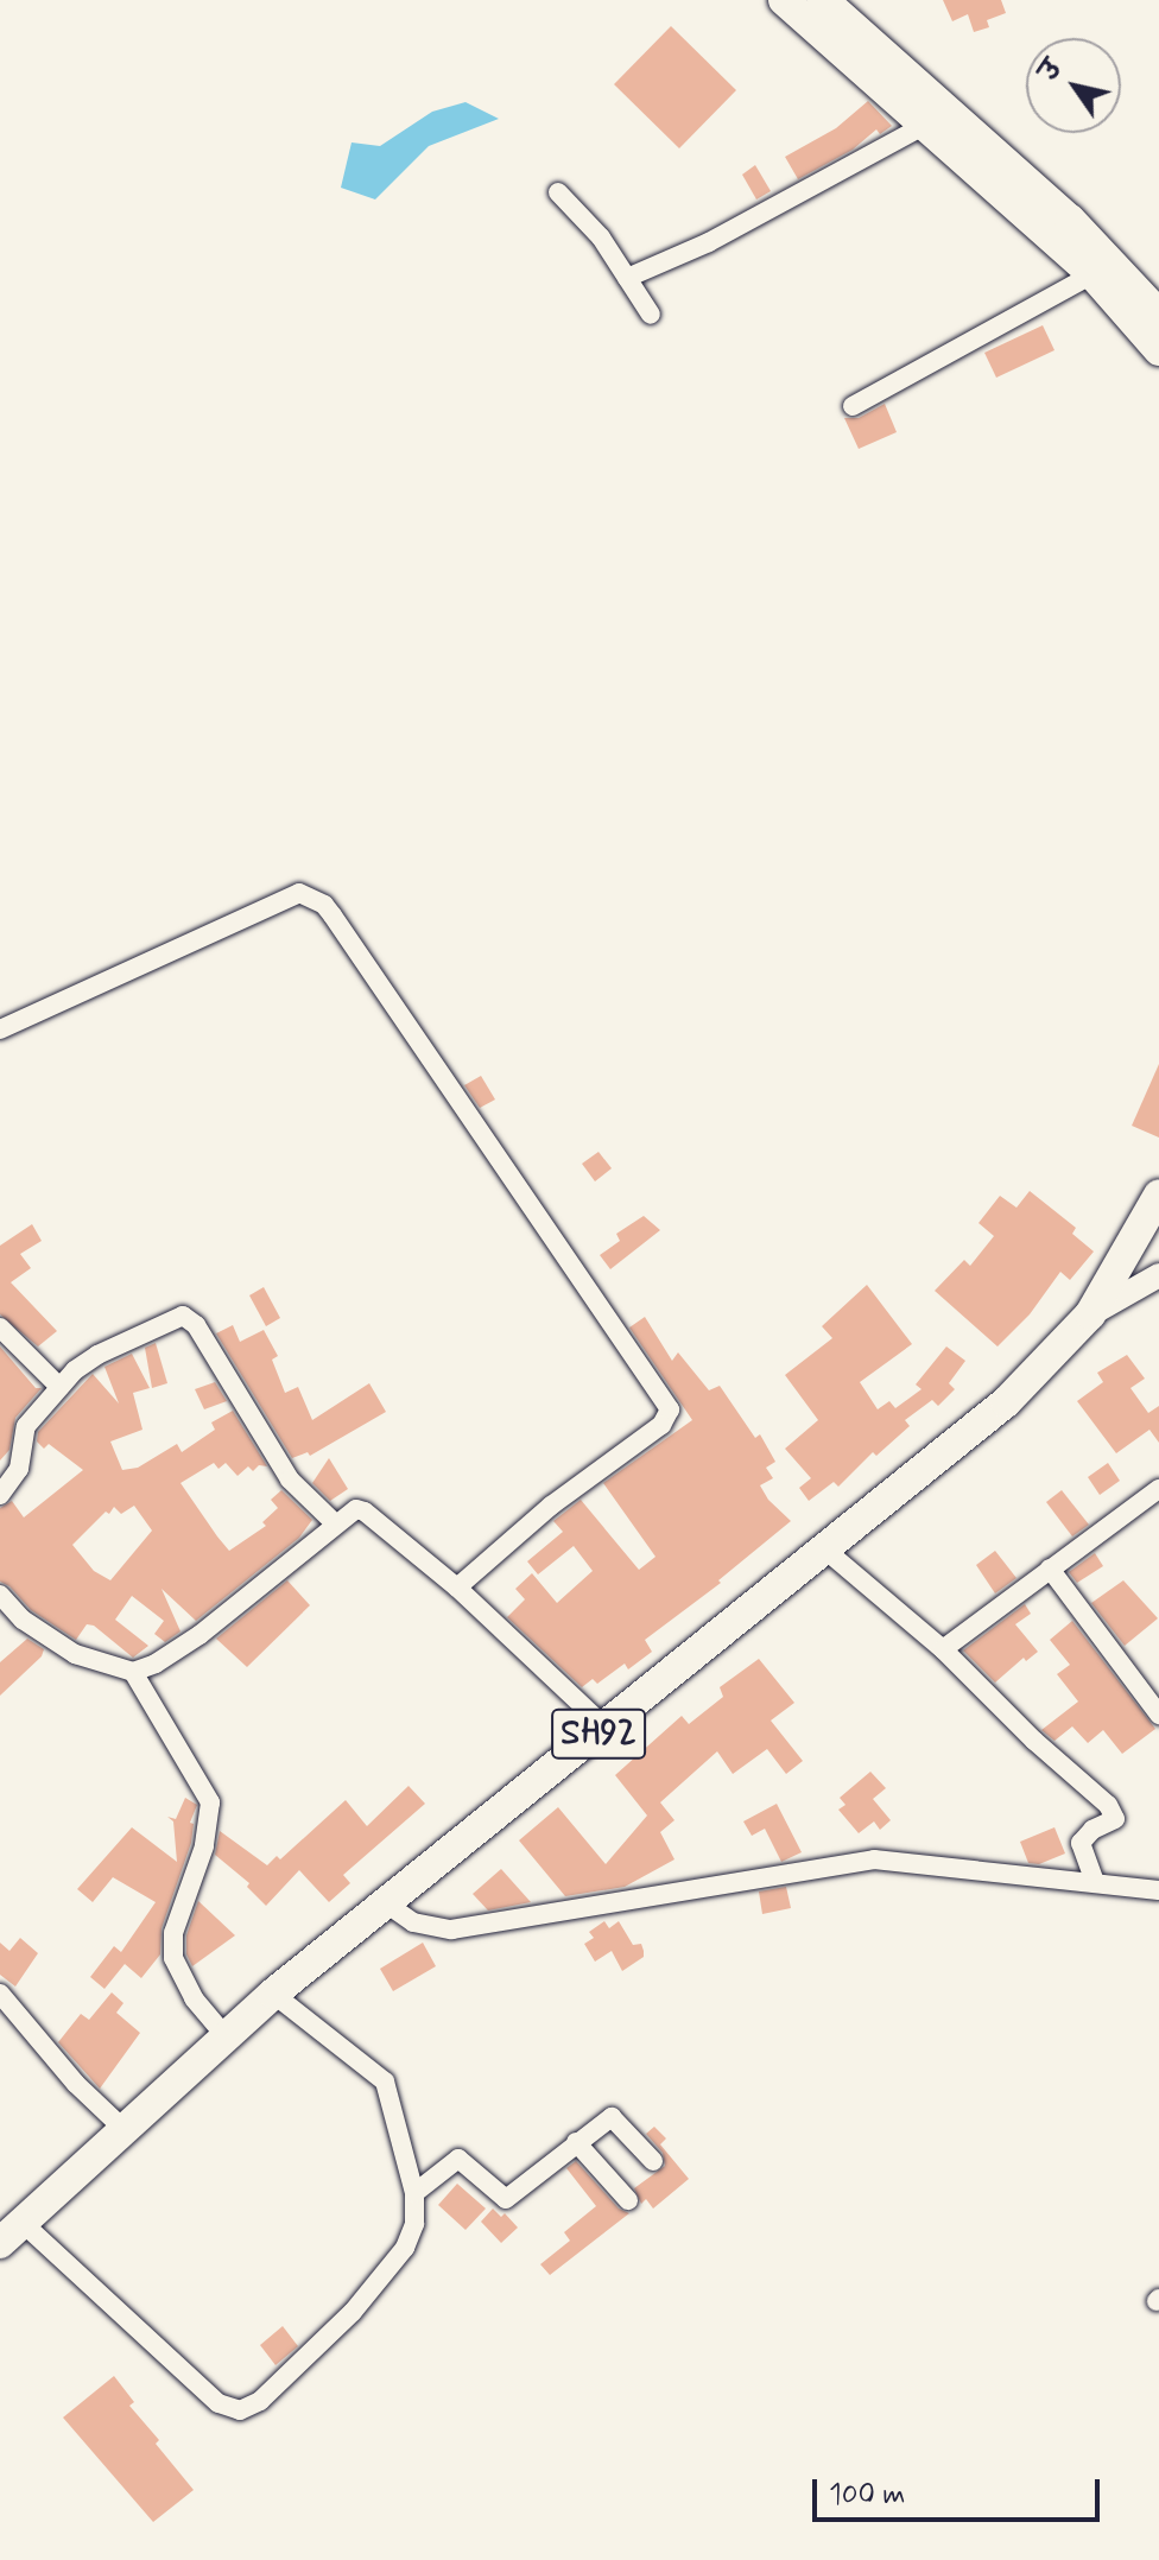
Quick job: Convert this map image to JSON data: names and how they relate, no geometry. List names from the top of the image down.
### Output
{
  "streets": {
    "main road": ["SH92"]
  },
  "scale_bar": "100 m",
  "north": "top left"
}
